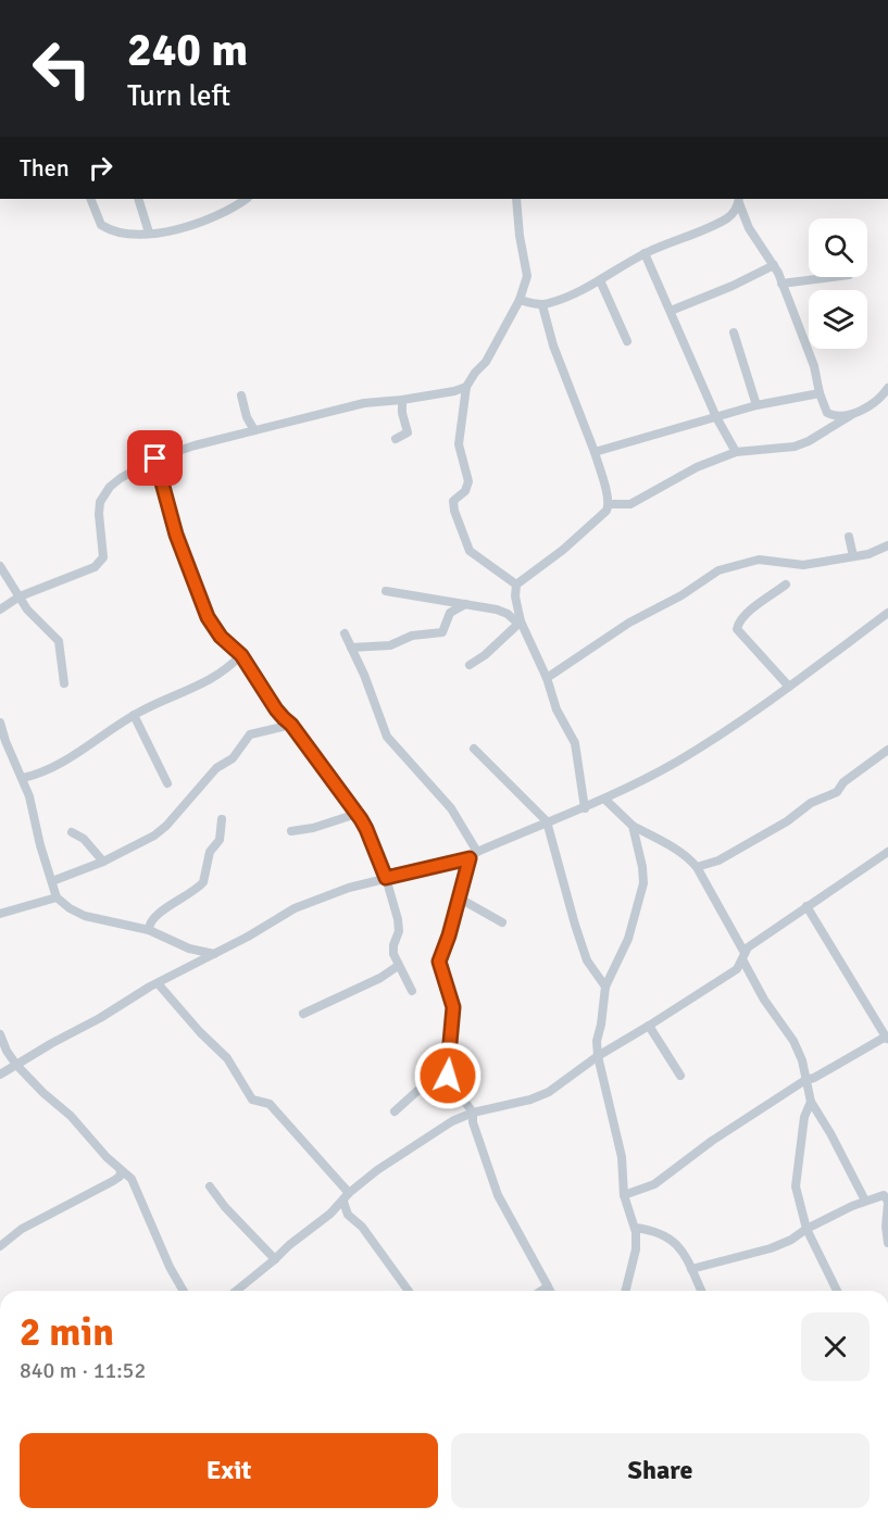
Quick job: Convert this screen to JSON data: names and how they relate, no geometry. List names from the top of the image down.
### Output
{
  "page": {
    "turn": ["240 m", "Turn left"],
    "then": "Then",
    "heading": ["2 min", "840 m · 11:52"],
    "buttons": ["Exit", "Share"]
  }
}
